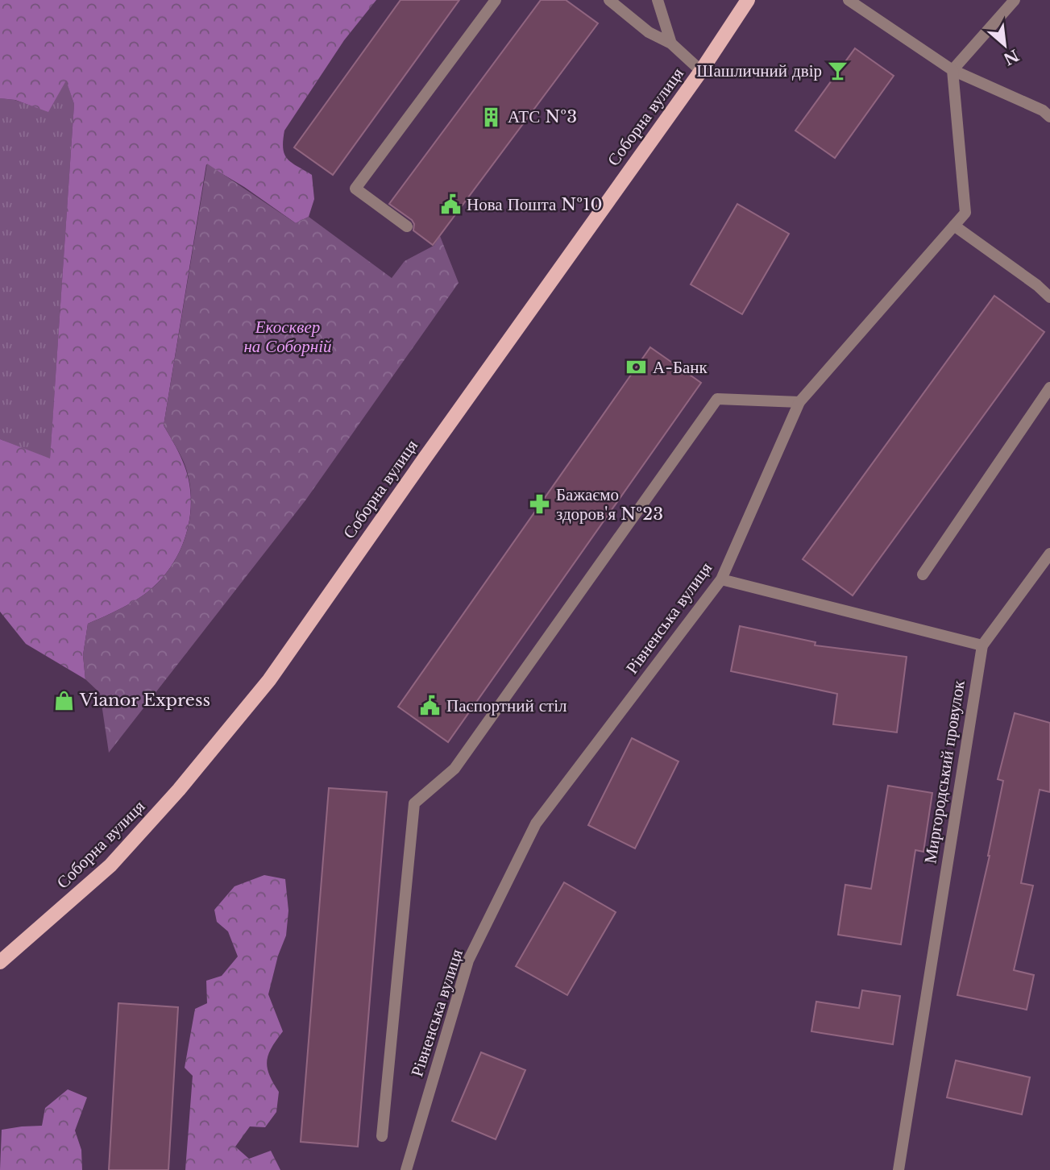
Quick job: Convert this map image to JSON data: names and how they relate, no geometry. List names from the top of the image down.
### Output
{
  "streets": {
    "main road": ["Соборна вулиця"],
    "street": ["Рівненська вулиця", "Миргородський провулок"]
  },
  "parks": ["Екосквер на Соборній"],
  "places": {
    "bar": ["Шашличний двір"],
    "building": ["АТС №3"],
    "public building": ["Нова Пошта №10", "Паспортний стіл"],
    "bank": ["А-Банк"],
    "pharmacy": ["Бажаємо здоров'я №23"],
    "shop": ["Vianor Express"]
  },
  "north": "bottom right"
}
